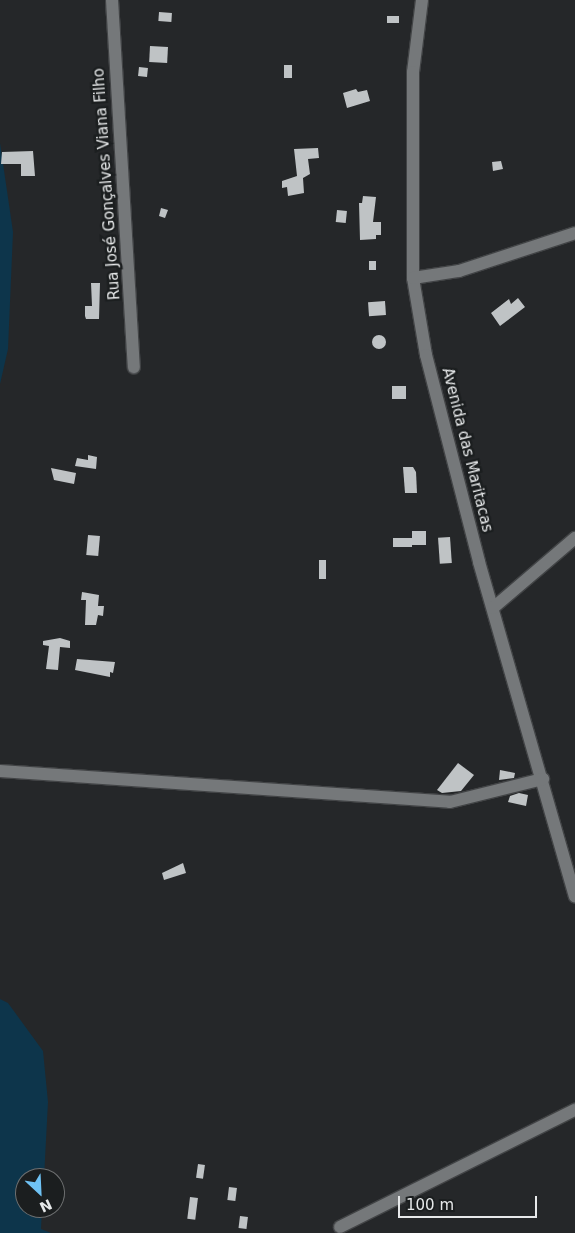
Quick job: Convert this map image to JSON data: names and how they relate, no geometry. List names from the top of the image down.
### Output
{
  "streets": {
    "street": ["Rua José Gonçalves Viana Filho", "Avenida das Maritacas"]
  },
  "scale_bar": "100 m",
  "north": "bottom right"
}
